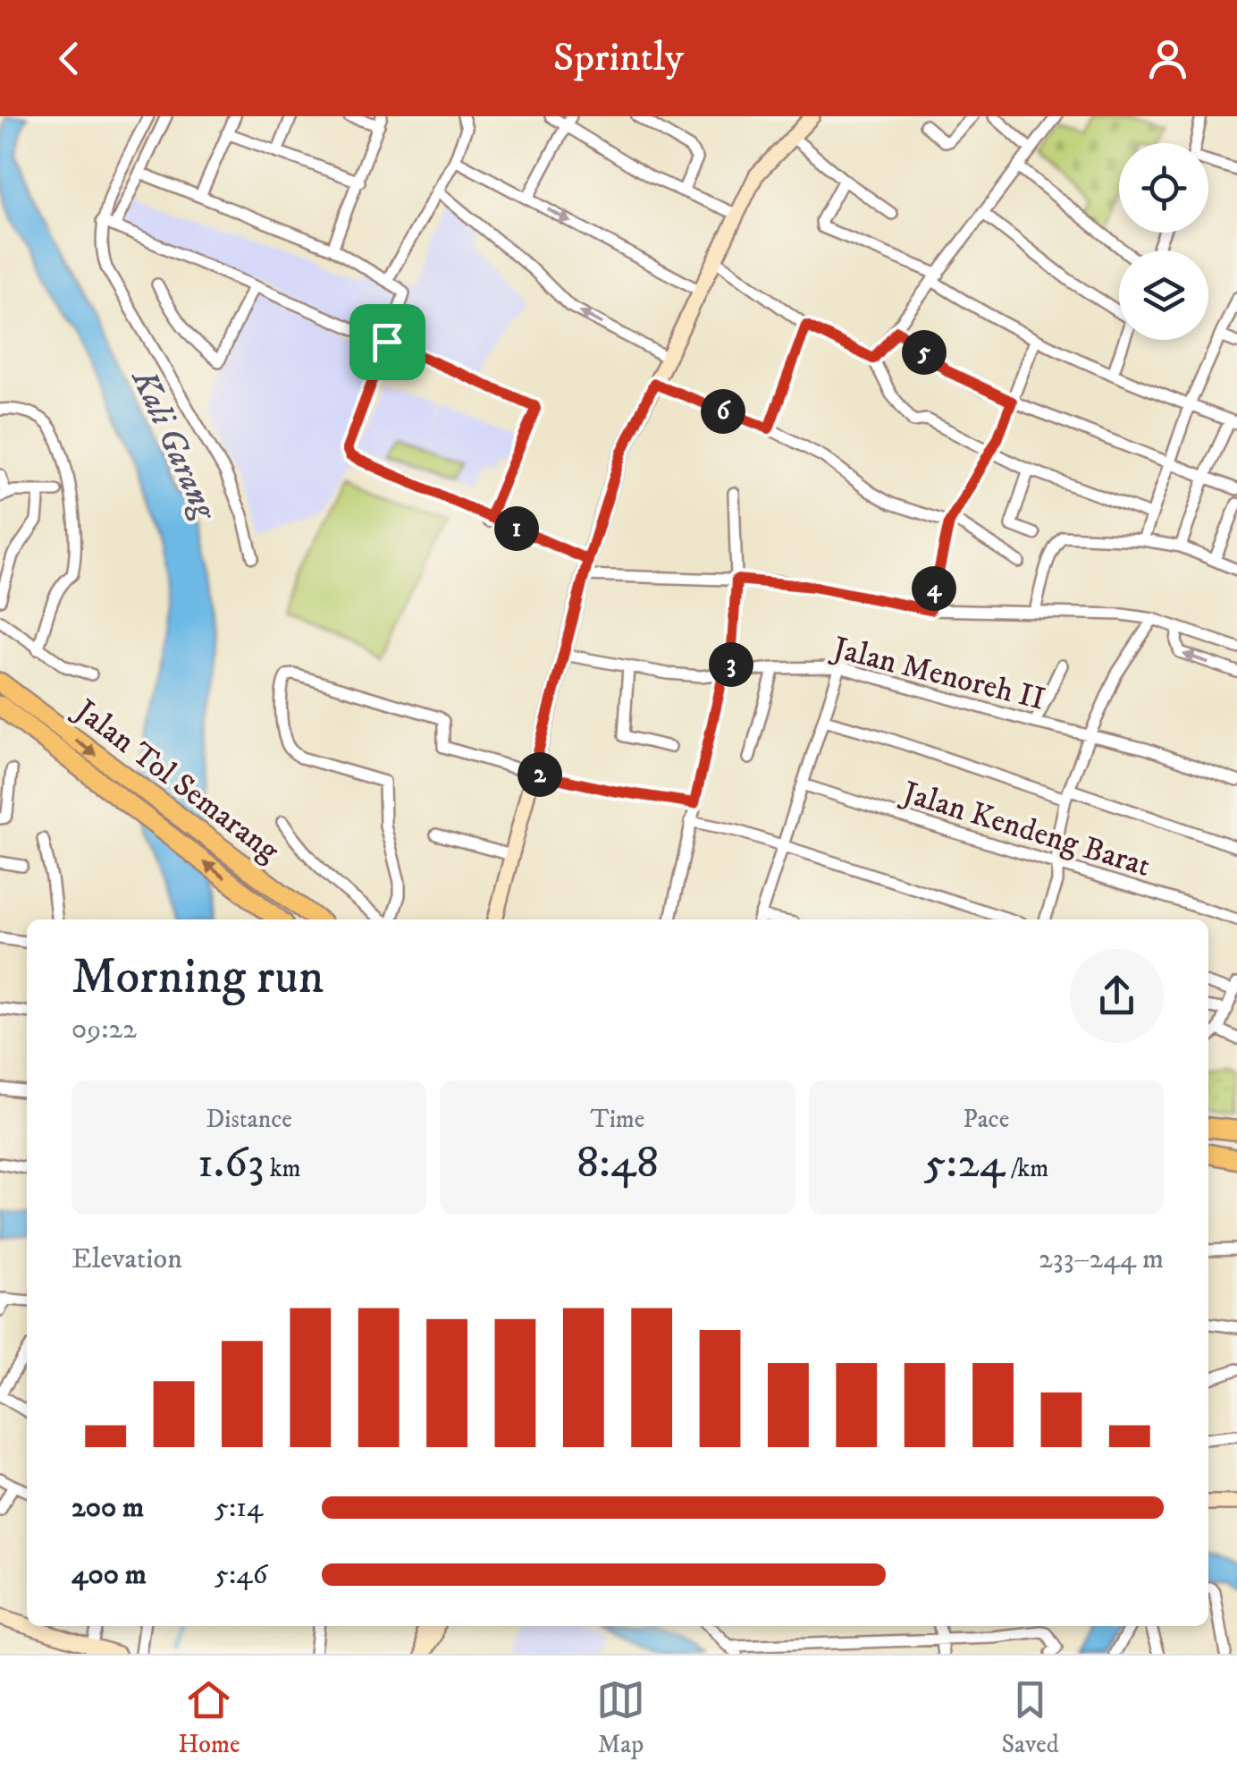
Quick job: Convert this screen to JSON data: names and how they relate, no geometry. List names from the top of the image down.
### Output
{
  "streets": {
    "highway": ["Jalan Tol Semarang"],
    "street": ["Jalan Menoreh II", "Jalan Kendeng Barat"]
  },
  "water": ["Kali Garang"],
  "page": {
    "header": "Sprintly",
    "pins": [
      "5",
      "6",
      "1",
      "4",
      "3",
      "2"
    ],
    "heading": ["Morning run", "09:22"],
    "stats": [
      ["Distance", "1.63 km"],
      ["Time", "8:48"],
      ["Pace", "5:24 /km"]
    ],
    "chart": ["Elevation", "233–244 m"],
    "list": [
      {
        "name": "200 m",
        "note": "5:14"
      },
      {
        "name": "400 m",
        "note": "5:46"
      }
    ],
    "tabs": ["Home", "Map", "Saved"]
  }
}
